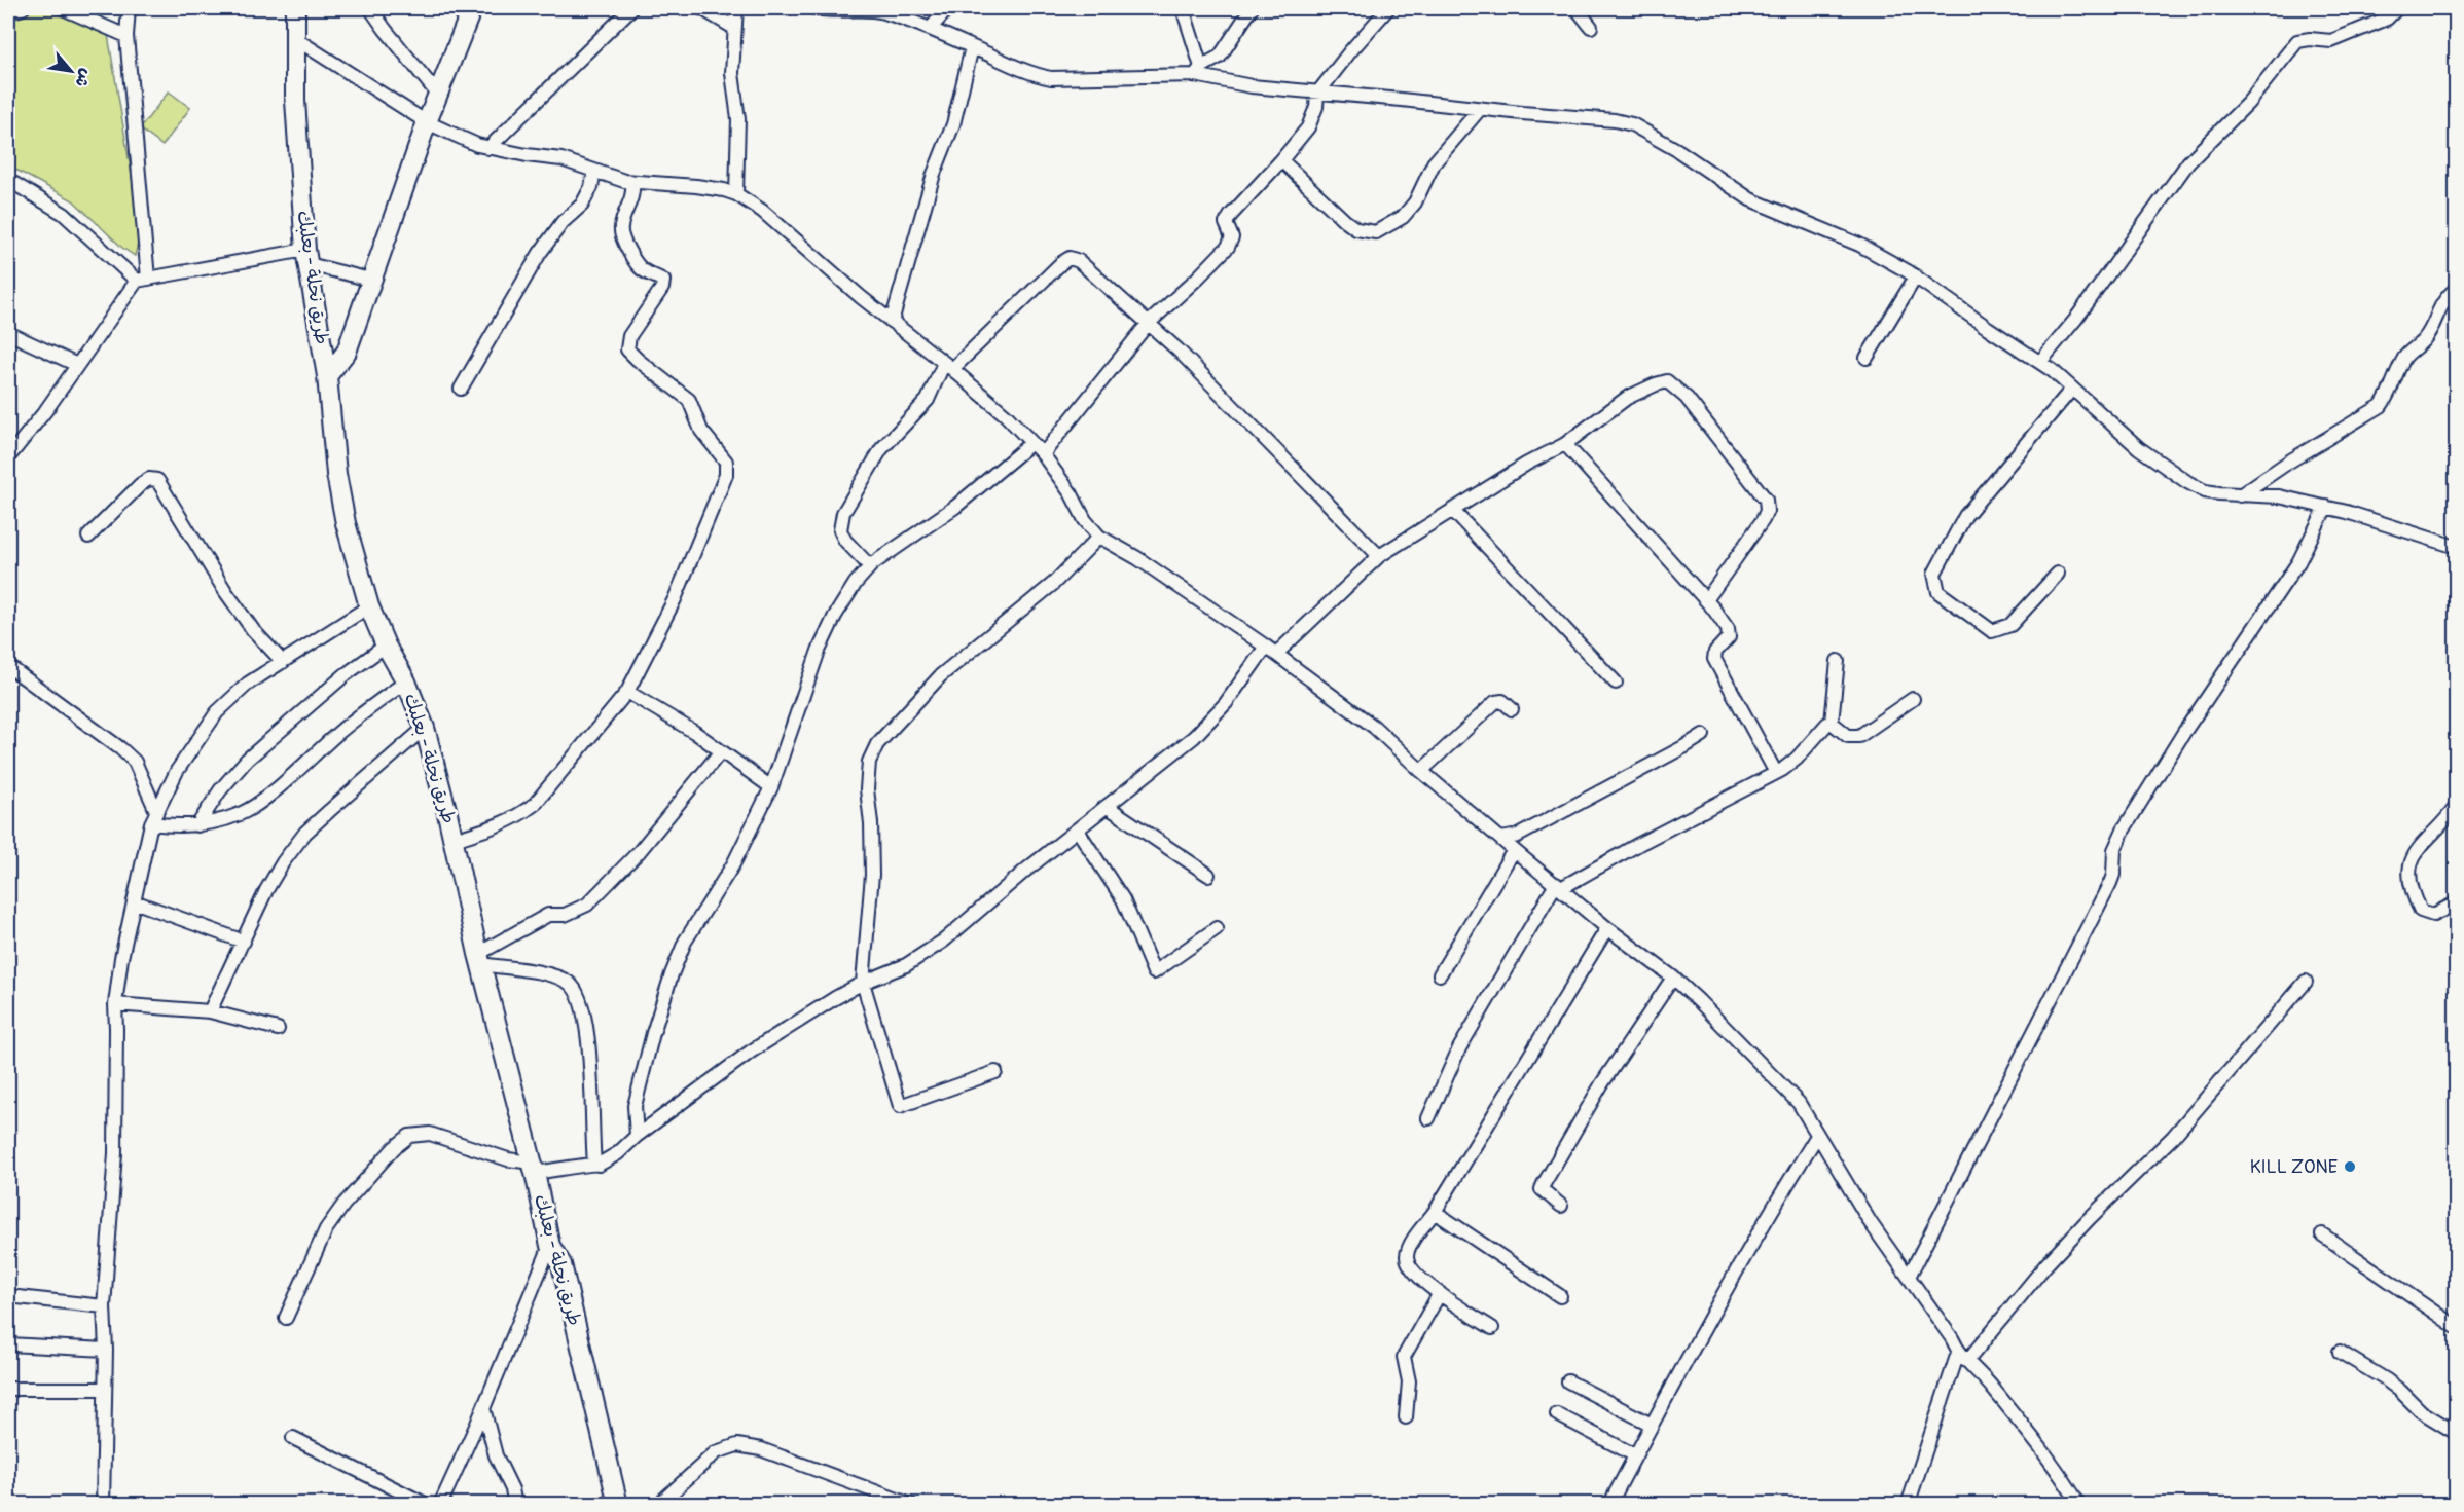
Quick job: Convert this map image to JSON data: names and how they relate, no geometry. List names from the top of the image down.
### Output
{
  "streets": {
    "street": ["طريق نحلة - بعلبك"]
  },
  "places": ["KILL ZONE"],
  "north": "bottom right"
}
